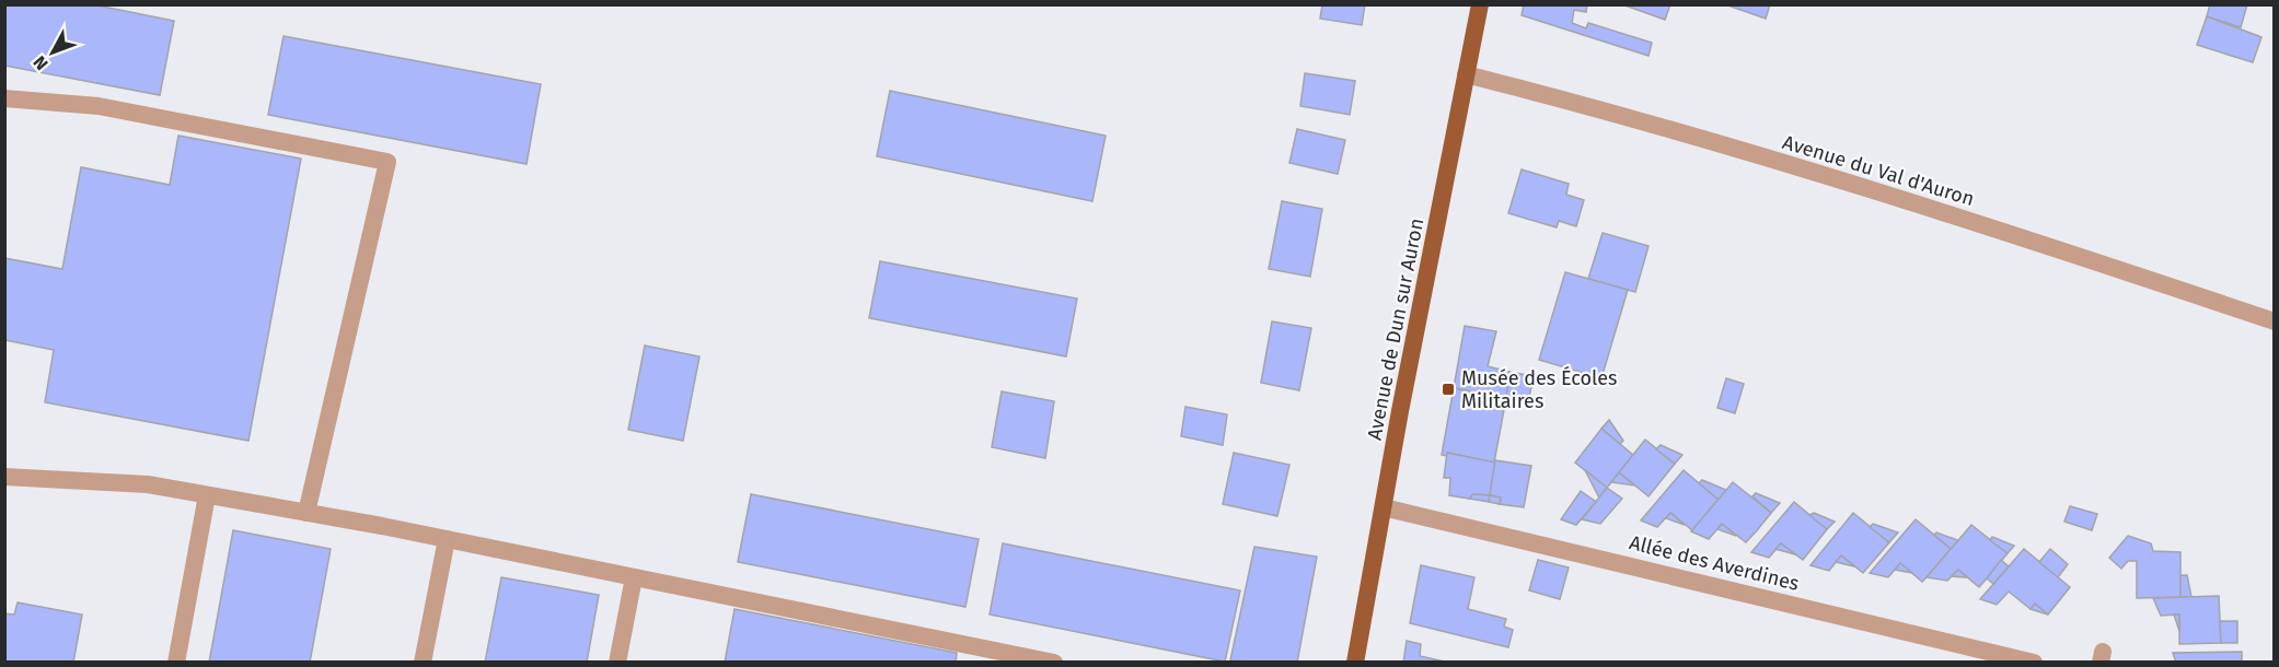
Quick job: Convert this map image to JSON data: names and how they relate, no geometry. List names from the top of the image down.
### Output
{
  "streets": {
    "main road": ["Avenue de Dun sur Auron"],
    "street": ["Avenue du Val d'Auron", "Allée des Averdines"]
  },
  "crossings": [
    ["Avenue du Val d'Auron", "Avenue de Dun sur Auron"],
    ["Avenue de Dun sur Auron", "Allée des Averdines"]
  ],
  "places": {
    "transit": ["Musée des Écoles Militaires"]
  },
  "north": "bottom left"
}
